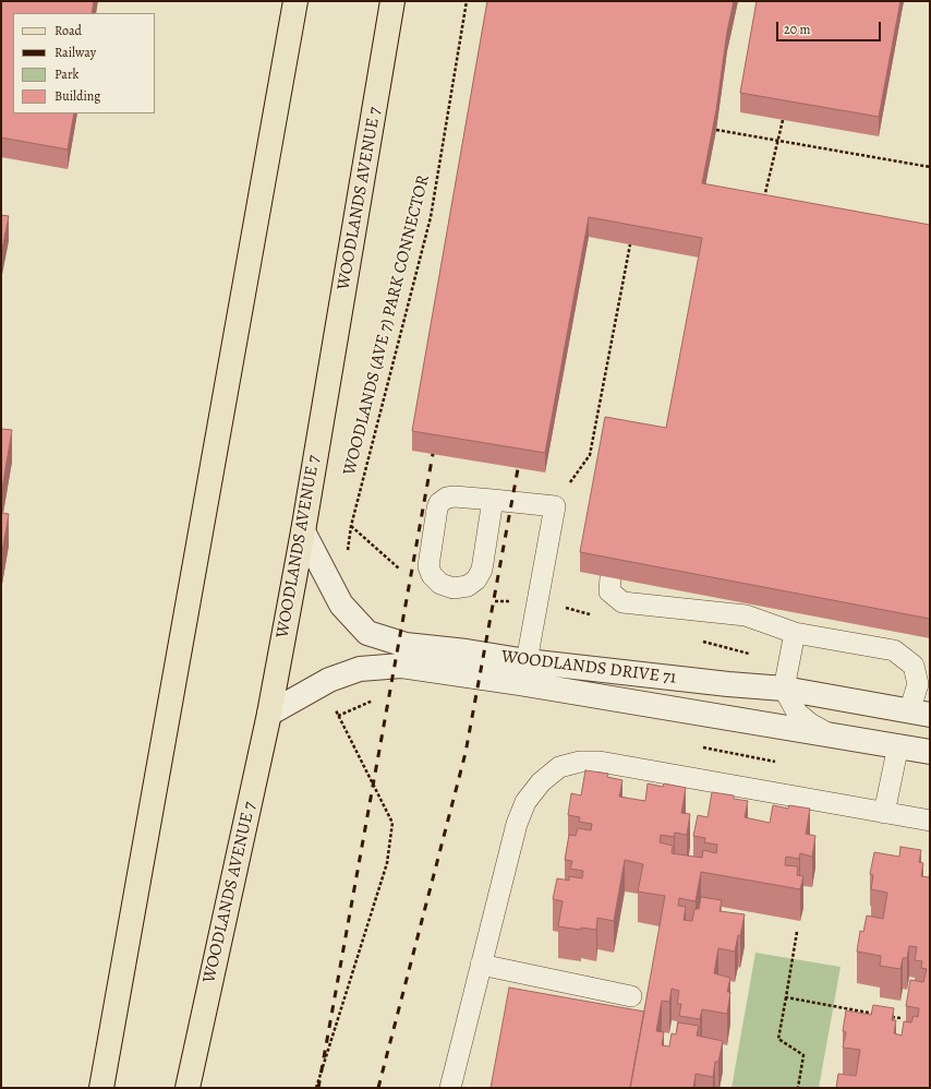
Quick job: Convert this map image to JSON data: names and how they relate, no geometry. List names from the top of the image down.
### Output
{
  "streets": {
    "main road": ["WOODLANDS AVENUE 7"],
    "street": ["WOODLANDS DRIVE 71"],
    "path": ["WOODLANDS (AVE 7) PARK CONNECTOR"]
  },
  "crossings": [
    ["WOODLANDS AVENUE 7", "WOODLANDS DRIVE 71"]
  ],
  "legend": [
    "Road",
    "Railway",
    "Park",
    "Building"
  ],
  "scale_bar": "20 m"
}
